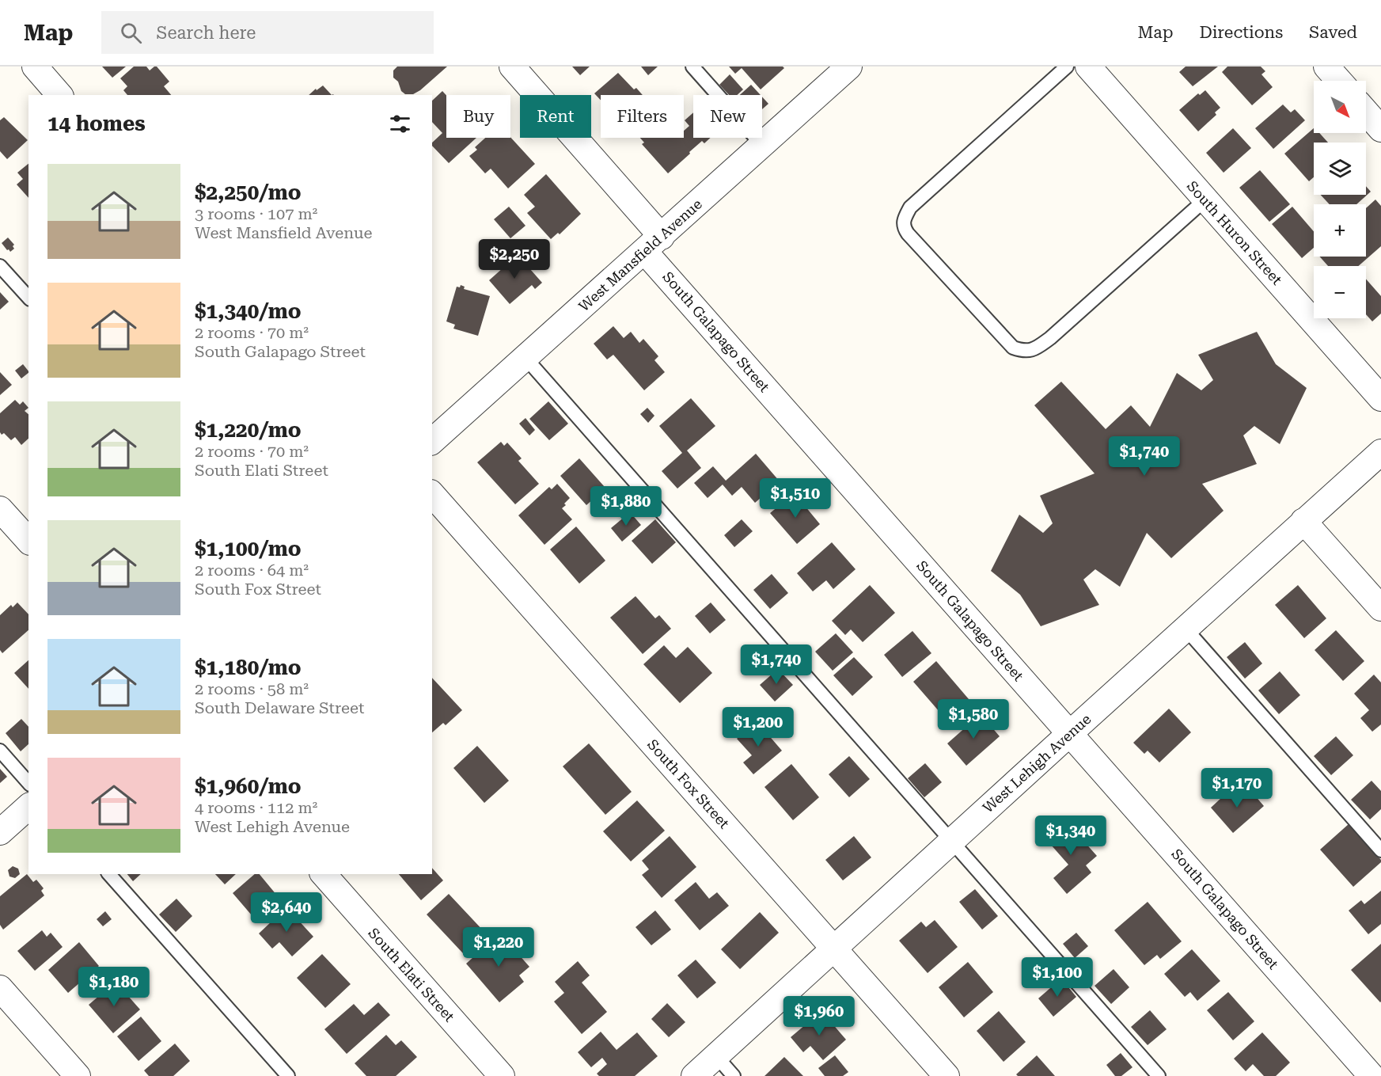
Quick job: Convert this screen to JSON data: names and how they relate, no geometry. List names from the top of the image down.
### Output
{
  "streets": {
    "street": [
      "South Huron Street",
      "West Mansfield Avenue",
      "South Galapago Street",
      "West Lehigh Avenue",
      "South Fox Street",
      "South Elati Street"
    ]
  },
  "crossings": [
    ["West Mansfield Avenue", "South Galapago Street"],
    ["South Galapago Street", "West Lehigh Avenue"],
    ["West Lehigh Avenue", "South Fox Street"]
  ],
  "north": "bottom right",
  "page": {
    "header": "Map",
    "search": "Search here",
    "nav": ["Map", "Directions", "Saved"],
    "map_buttons": ["+", "−"],
    "chip": [
      "Buy",
      "Rent",
      "Filters",
      "New"
    ],
    "heading": "14 homes",
    "list": [
      {
        "name": "$2,250/mo",
        "note": "3 rooms · 107 m² · West Mansfield Avenue"
      },
      {
        "name": "$1,340/mo",
        "note": "2 rooms · 70 m² · South Galapago Street"
      },
      {
        "name": "$1,220/mo",
        "note": "2 rooms · 70 m² · South Elati Street"
      },
      {
        "name": "$1,100/mo",
        "note": "2 rooms · 64 m² · South Fox Street"
      },
      {
        "name": "$1,180/mo",
        "note": "2 rooms · 58 m² · South Delaware Street"
      },
      {
        "name": "$1,960/mo",
        "note": "4 rooms · 112 m² · West Lehigh Avenue"
      }
    ],
    "price": [
      "$2,250",
      "$1,740",
      "$1,510",
      "$1,880",
      "$1,740",
      "$1,580",
      "$1,200",
      "$1,170",
      "$1,340",
      "$2,640",
      "$1,220",
      "$1,100",
      "$1,180",
      "$1,960"
    ]
  }
}
